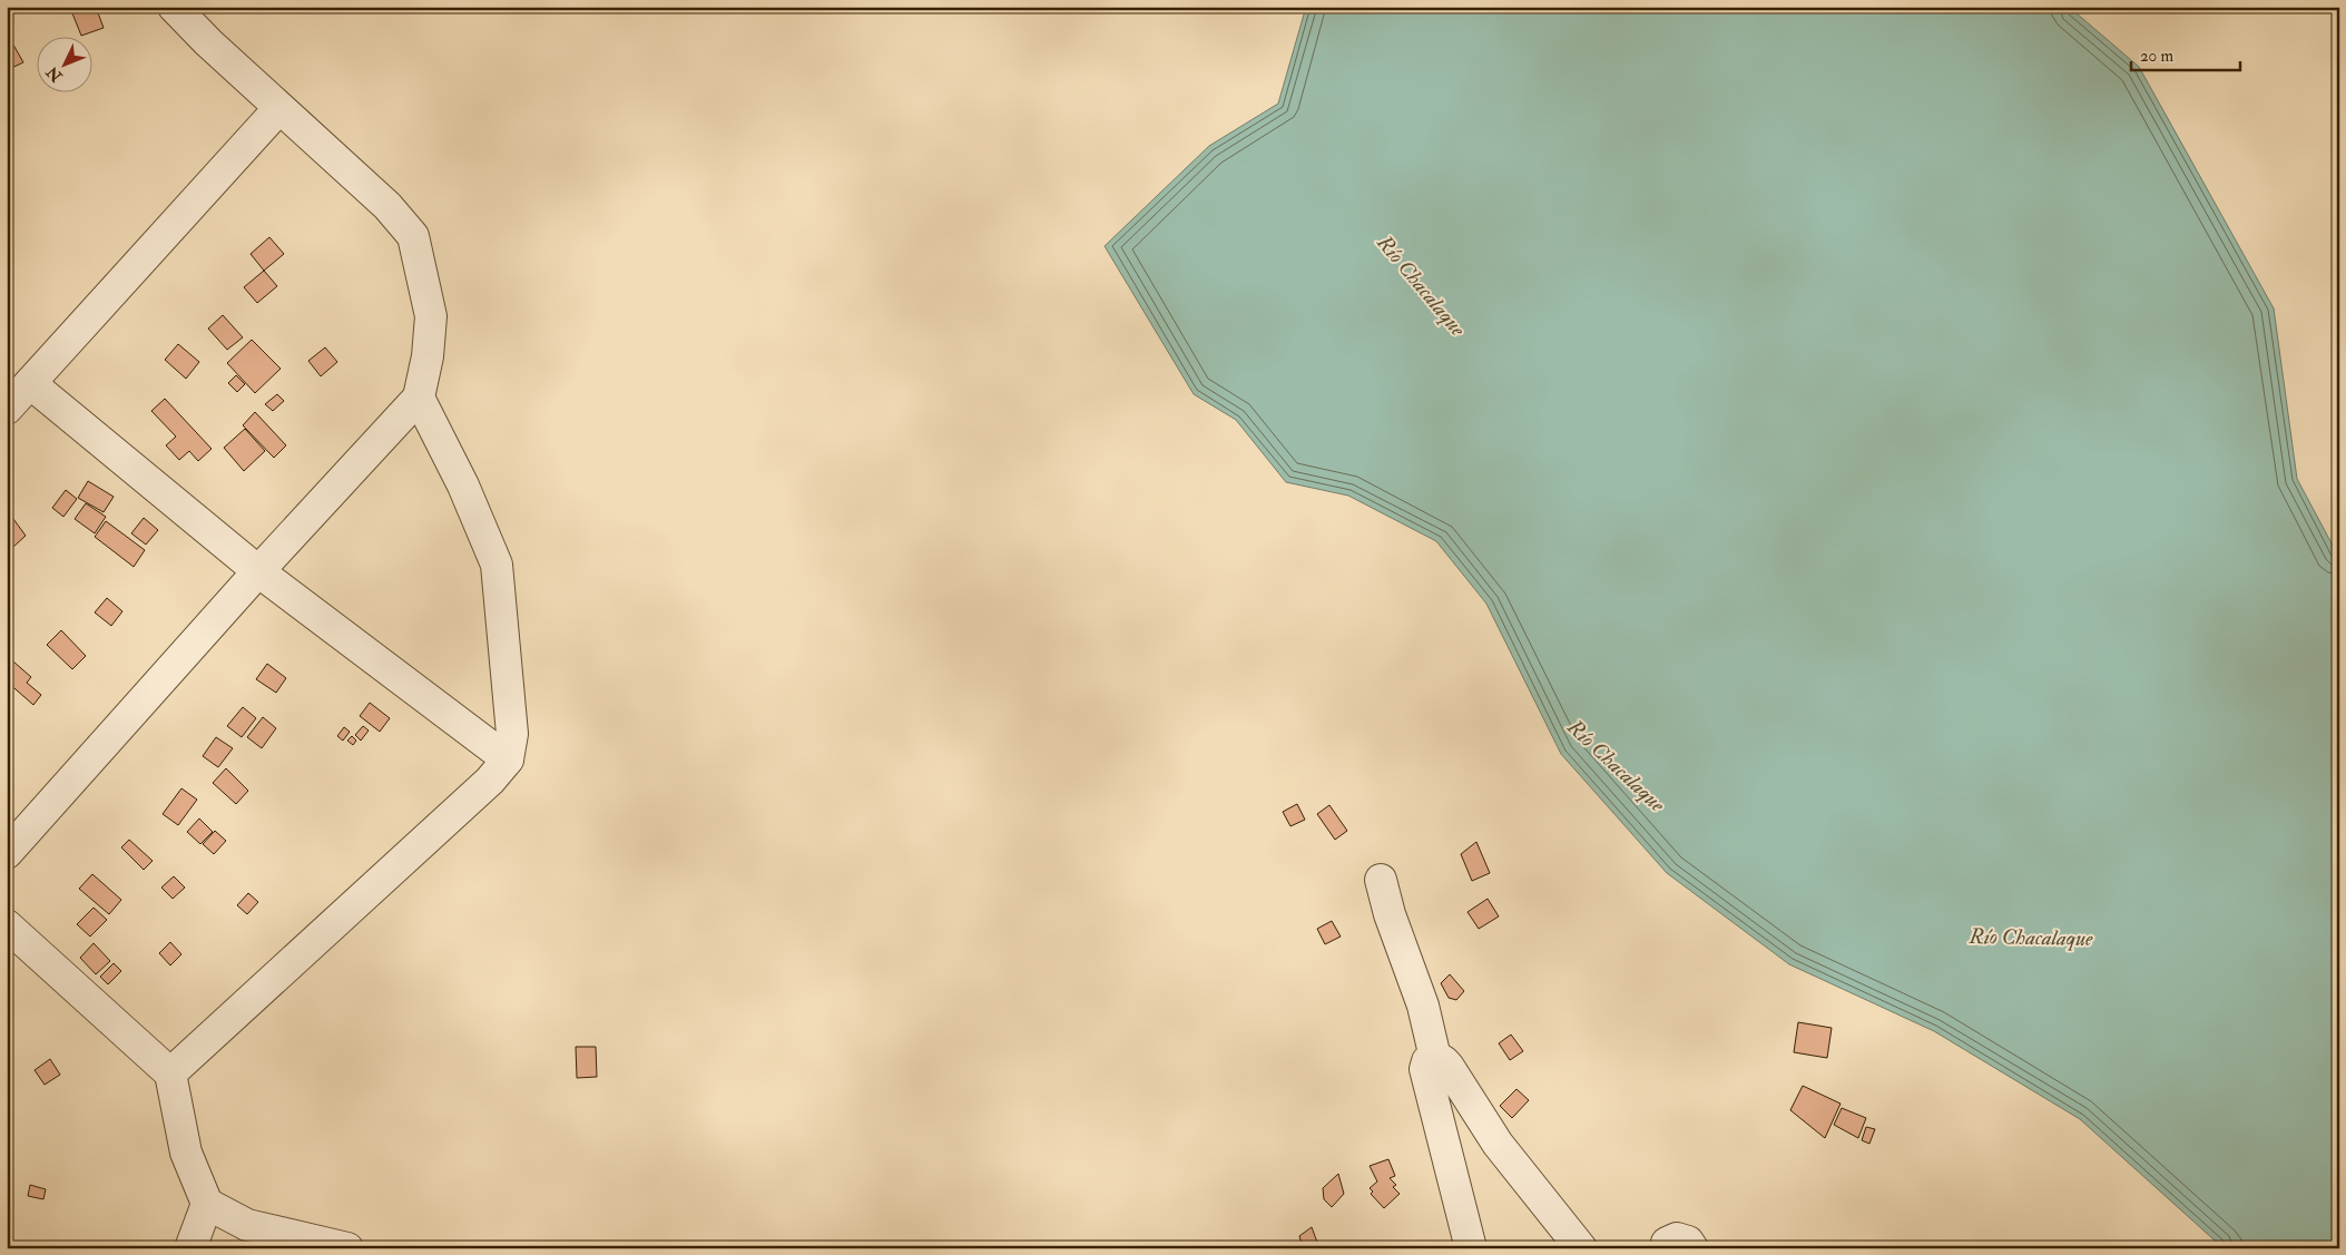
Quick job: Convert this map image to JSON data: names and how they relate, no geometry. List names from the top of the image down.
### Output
{
  "water": ["Río Chacalaque"],
  "scale_bar": "20 m",
  "north": "bottom left"
}
